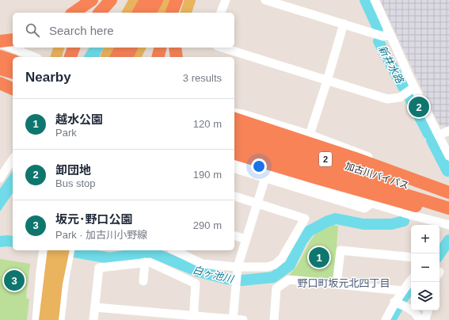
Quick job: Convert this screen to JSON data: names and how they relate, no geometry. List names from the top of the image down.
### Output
{
  "streets": {
    "highway": ["2", "加古川バイパス"]
  },
  "crossings": [
    ["2", "加古川バイパス"]
  ],
  "districts": ["野口町坂元北四丁目"],
  "water": ["新井水路", "白ヶ池川"],
  "page": {
    "search": "Search here",
    "heading": ["Nearby", "3 results"],
    "pins": ["2", "1", "3"],
    "list": [
      {
        "mark": "1",
        "name": "越水公園",
        "note": "Park",
        "value": "120 m"
      },
      {
        "mark": "2",
        "name": "卸団地",
        "note": "Bus stop",
        "value": "190 m"
      },
      {
        "mark": "3",
        "name": "坂元･野口公園",
        "note": "Park · 加古川小野線",
        "value": "290 m"
      }
    ],
    "map_buttons": ["+", "−"]
  }
}
